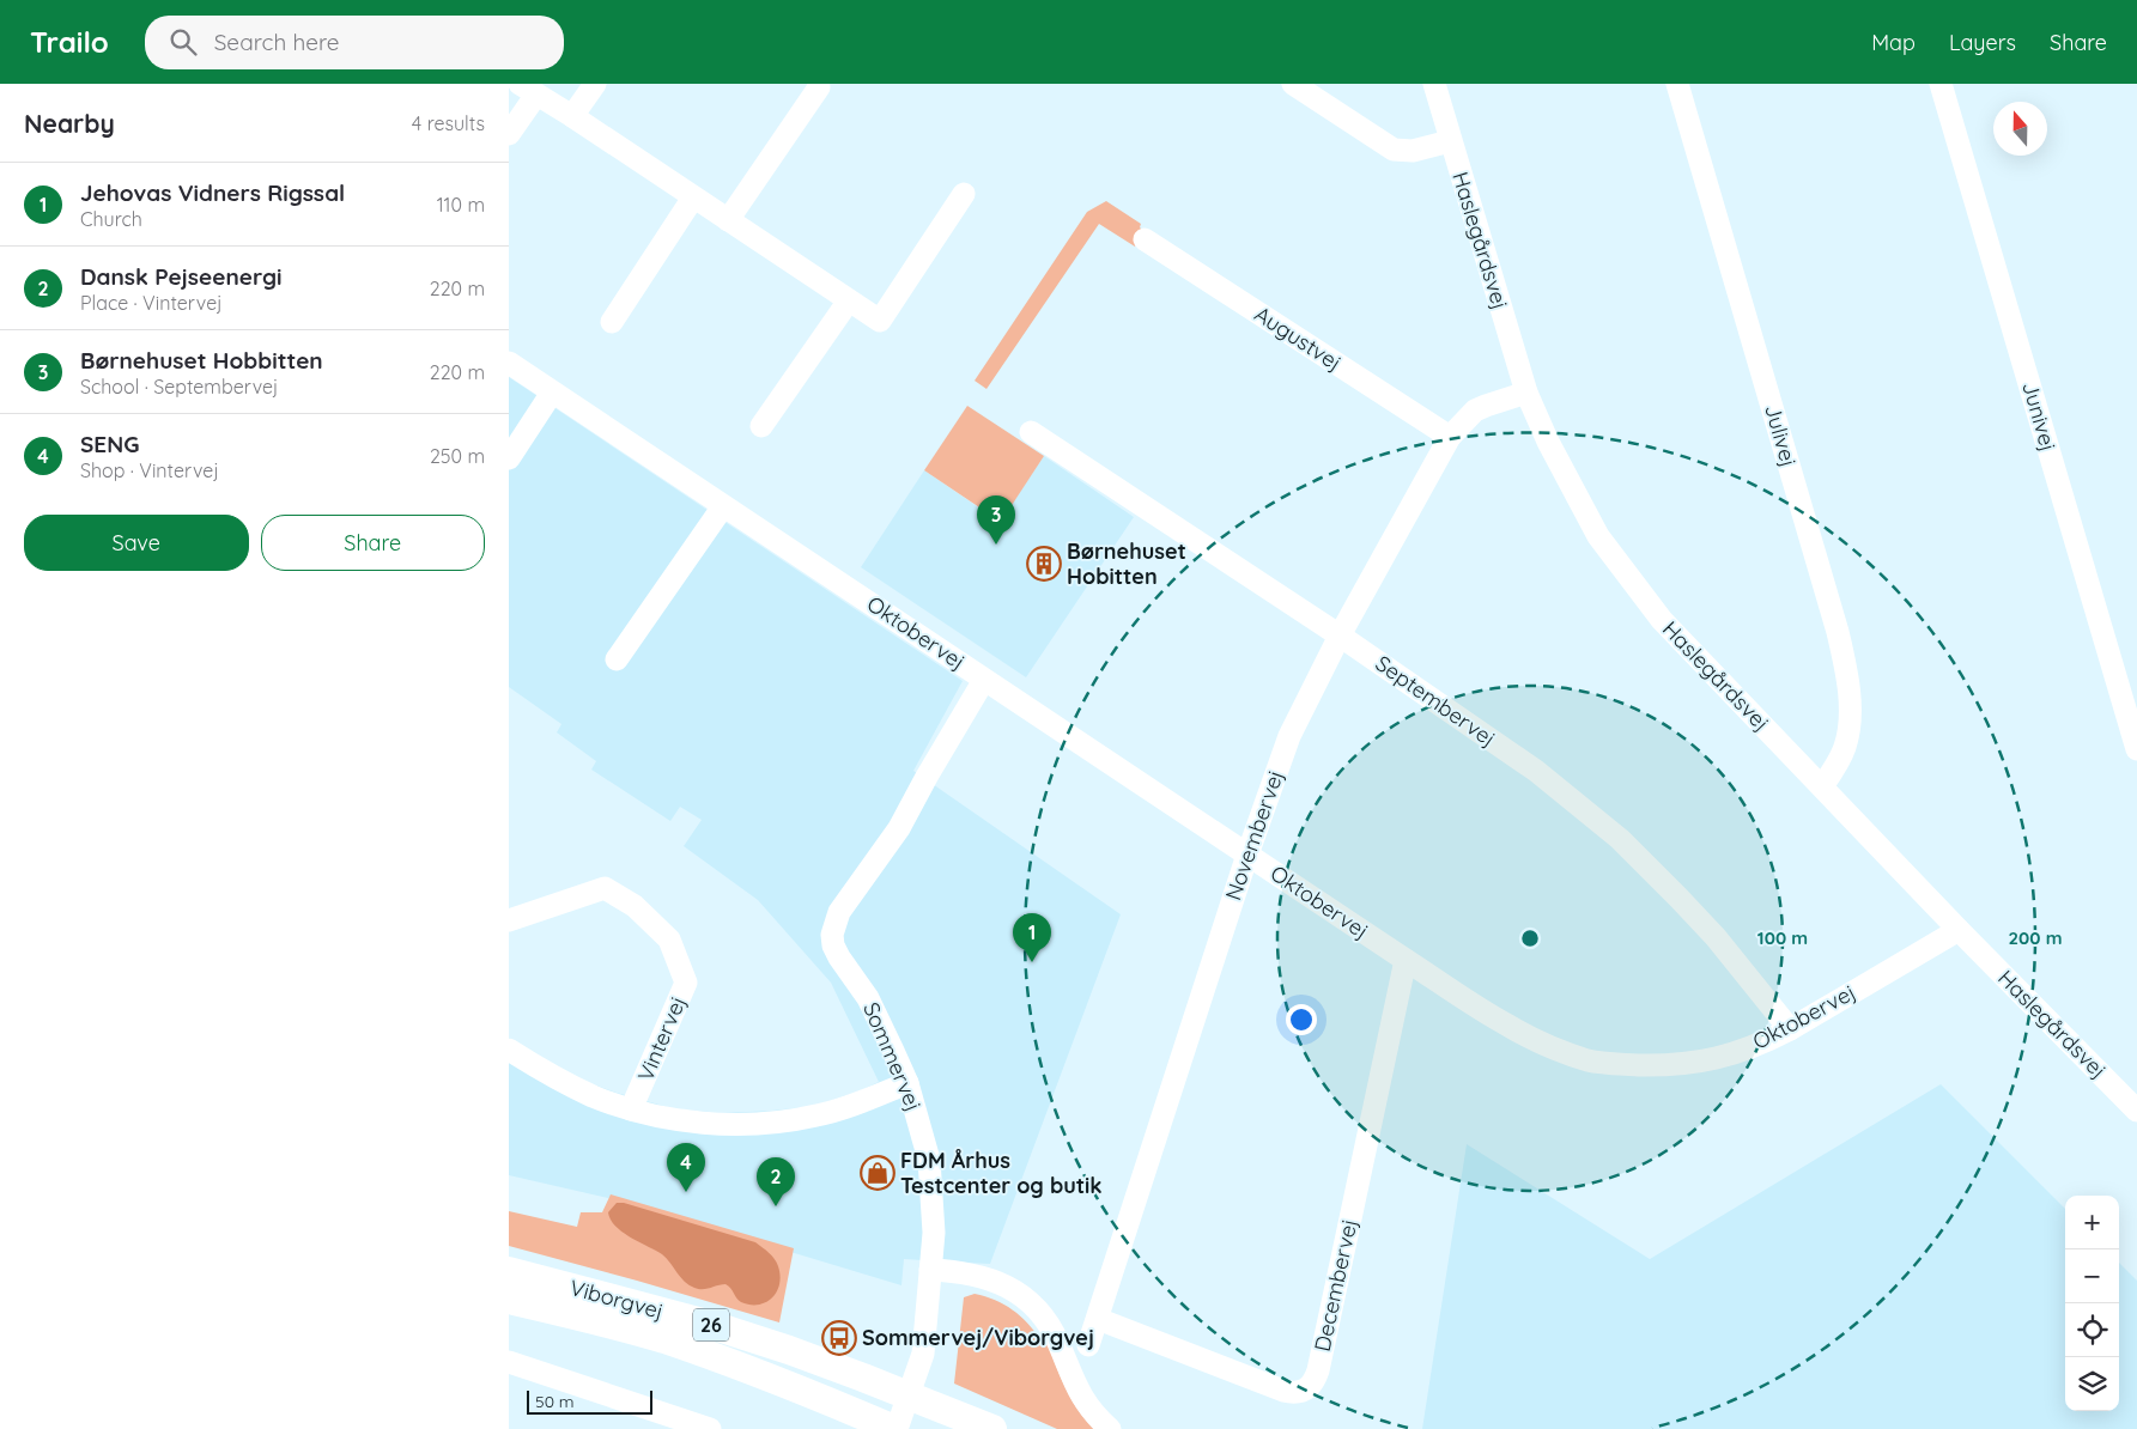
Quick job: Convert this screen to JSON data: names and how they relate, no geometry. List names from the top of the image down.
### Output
{
  "streets": {
    "main road": ["Viborgvej", "26"],
    "street": [
      "Haslegårdsvej",
      "Augustvej",
      "Junivej",
      "Julivej",
      "Oktobervej",
      "Septembervej",
      "Novembervej",
      "Vintervej",
      "Sommervej",
      "Decembervej"
    ]
  },
  "crossings": [
    ["Haslegårdsvej", "Julivej"],
    ["Haslegårdsvej", "Oktobervej"],
    ["Haslegårdsvej", "Novembervej"],
    ["Augustvej", "Novembervej"],
    ["Oktobervej", "Septembervej"],
    ["Oktobervej", "Novembervej"],
    ["Oktobervej", "Sommervej"],
    ["Oktobervej", "Decembervej"],
    ["Septembervej", "Novembervej"],
    ["Novembervej", "Decembervej"],
    ["Vintervej", "Sommervej"],
    ["Sommervej", "Viborgvej"]
  ],
  "places": {
    "building": ["Børnehuset Hobitten"],
    "shop": ["FDM Århus Testcenter og butik"],
    "bus stop": ["Sommervej/Viborgvej"]
  },
  "scale_bar": "50 m",
  "north": "top",
  "page": {
    "header": "Trailo",
    "search": "Search here",
    "nav": ["Map", "Layers", "Share"],
    "heading": ["Nearby", "4 results"],
    "list": [
      {
        "mark": "1",
        "name": "Jehovas Vidners Rigssal",
        "note": "Church",
        "value": "110 m"
      },
      {
        "mark": "2",
        "name": "Dansk Pejseenergi",
        "note": "Place · Vintervej",
        "value": "220 m"
      },
      {
        "mark": "3",
        "name": "Børnehuset Hobbitten",
        "note": "School · Septembervej",
        "value": "220 m"
      },
      {
        "mark": "4",
        "name": "SENG",
        "note": "Shop · Vintervej",
        "value": "250 m"
      }
    ],
    "pins": [
      "3",
      "1",
      "4",
      "2"
    ],
    "buttons": ["Save", "Share"],
    "map_buttons": ["+", "−"],
    "scale": "50 m"
  },
  "rings": ["100 m", "200 m"]
}
